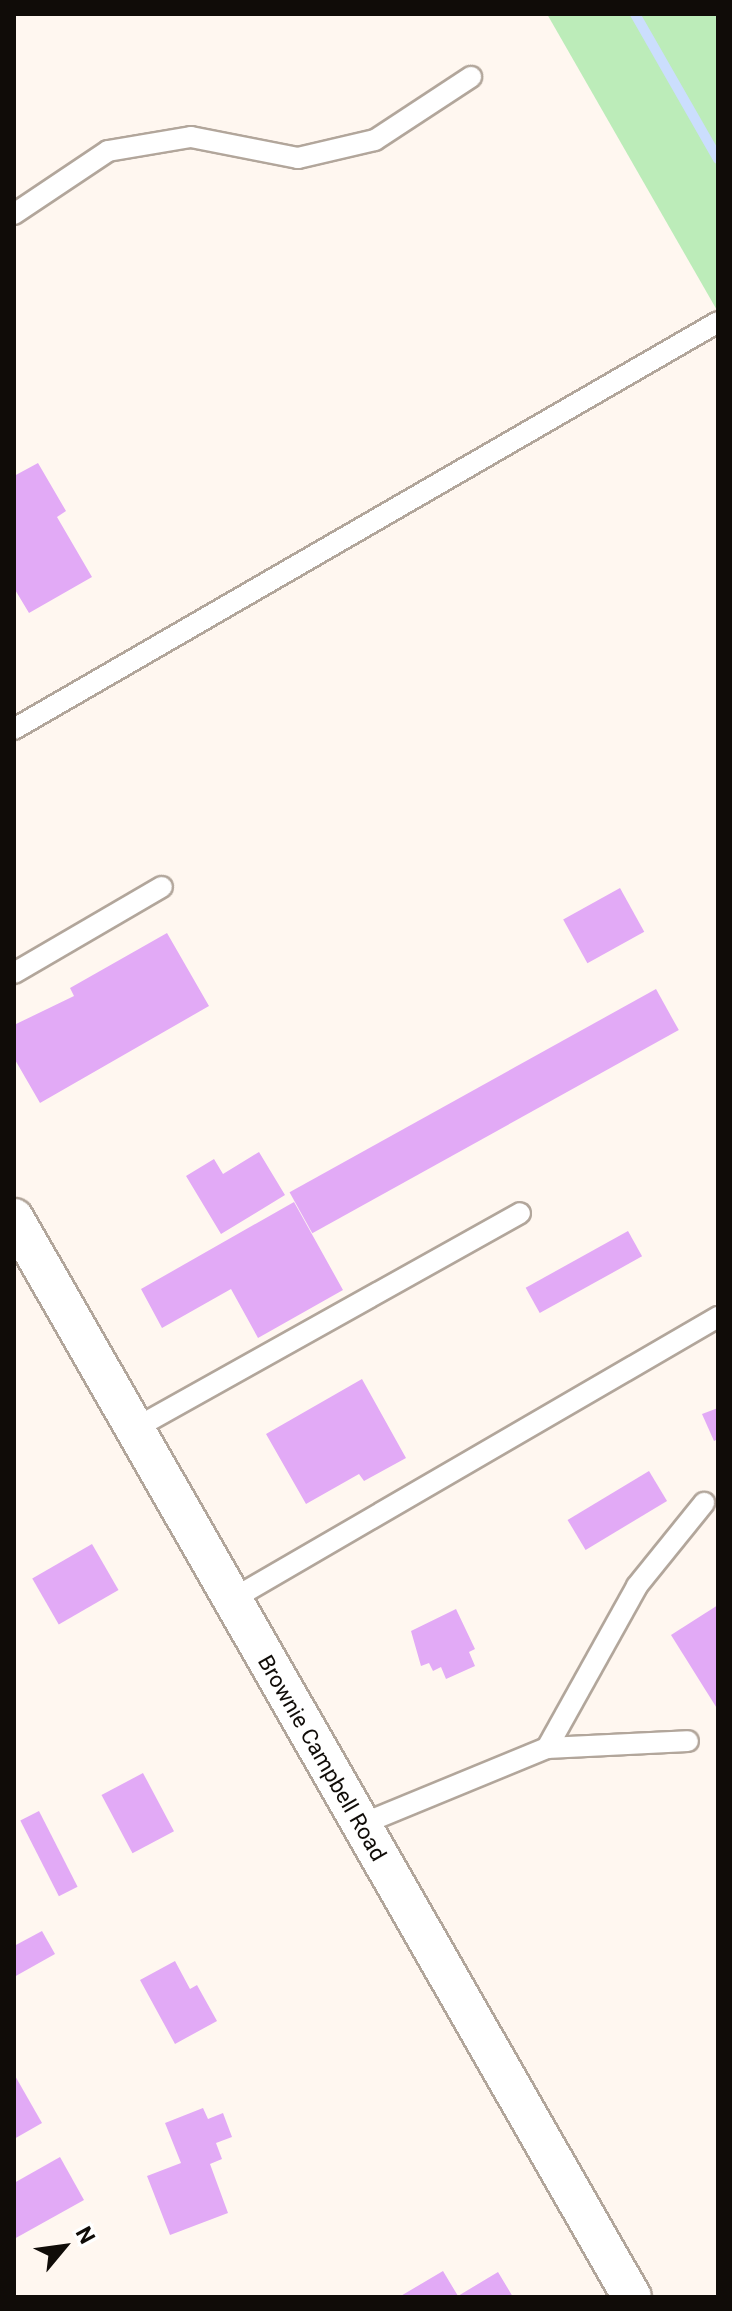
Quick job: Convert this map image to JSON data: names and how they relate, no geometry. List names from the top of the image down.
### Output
{
  "streets": {
    "street": ["Brownie Campbell Road"]
  },
  "north": "top right"
}
